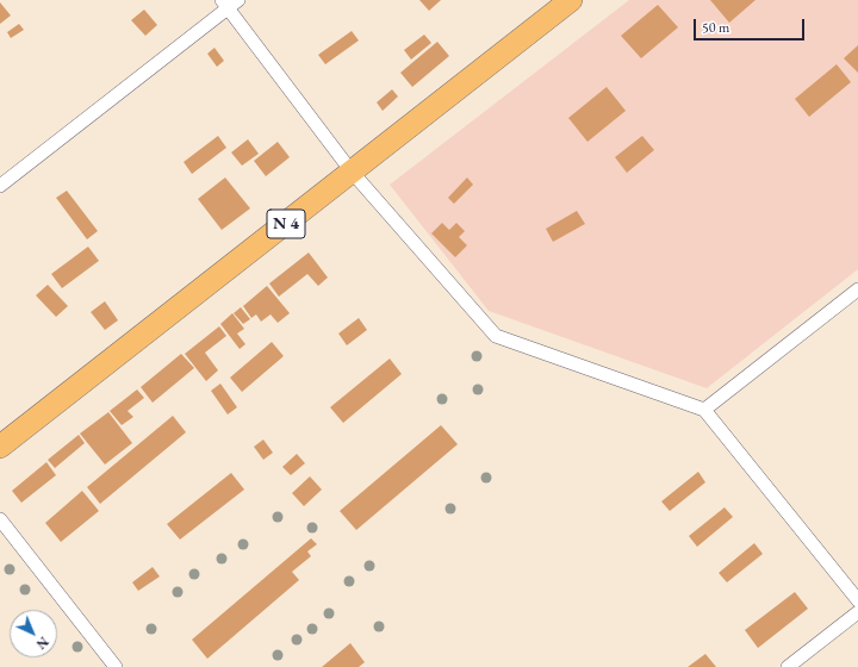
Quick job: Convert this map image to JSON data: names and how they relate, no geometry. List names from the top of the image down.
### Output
{
  "streets": {
    "highway": ["N 4"]
  },
  "scale_bar": "50 m",
  "north": "bottom right"
}
